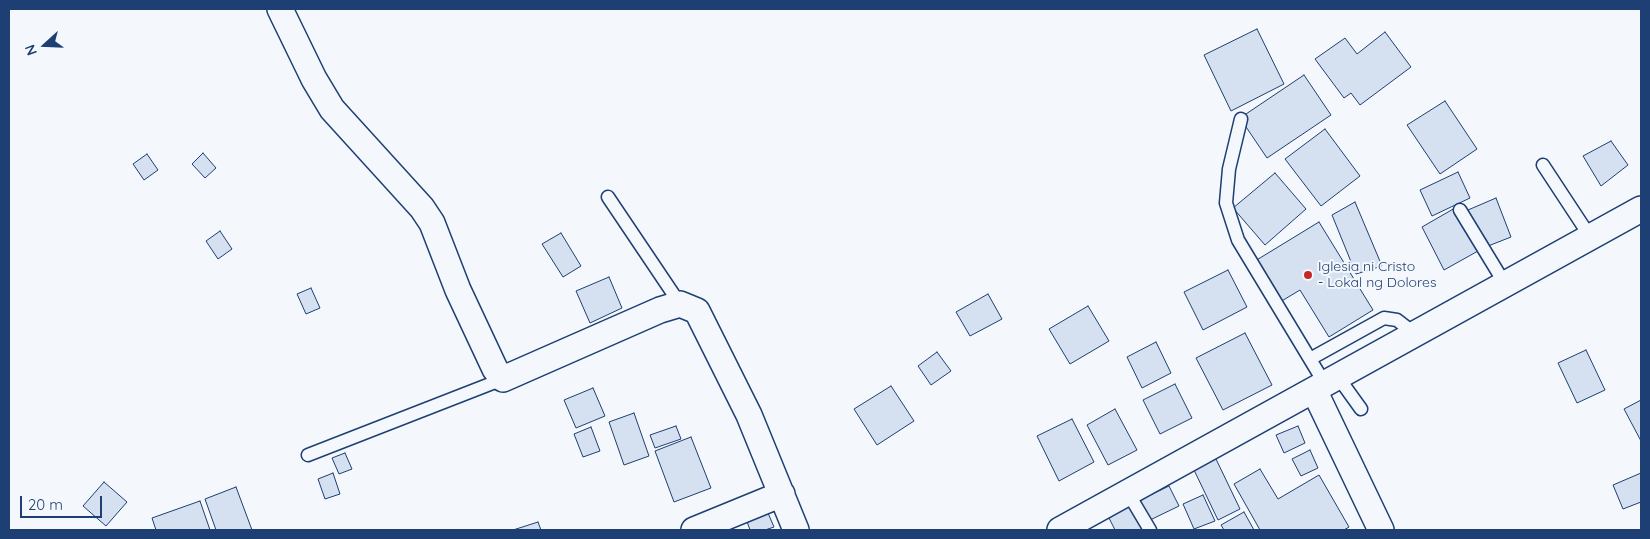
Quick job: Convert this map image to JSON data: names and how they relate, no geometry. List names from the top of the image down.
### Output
{
  "places": ["Iglesia ni Cristo - Lokal ng Dolores"],
  "scale_bar": "20 m",
  "north": "left"
}
